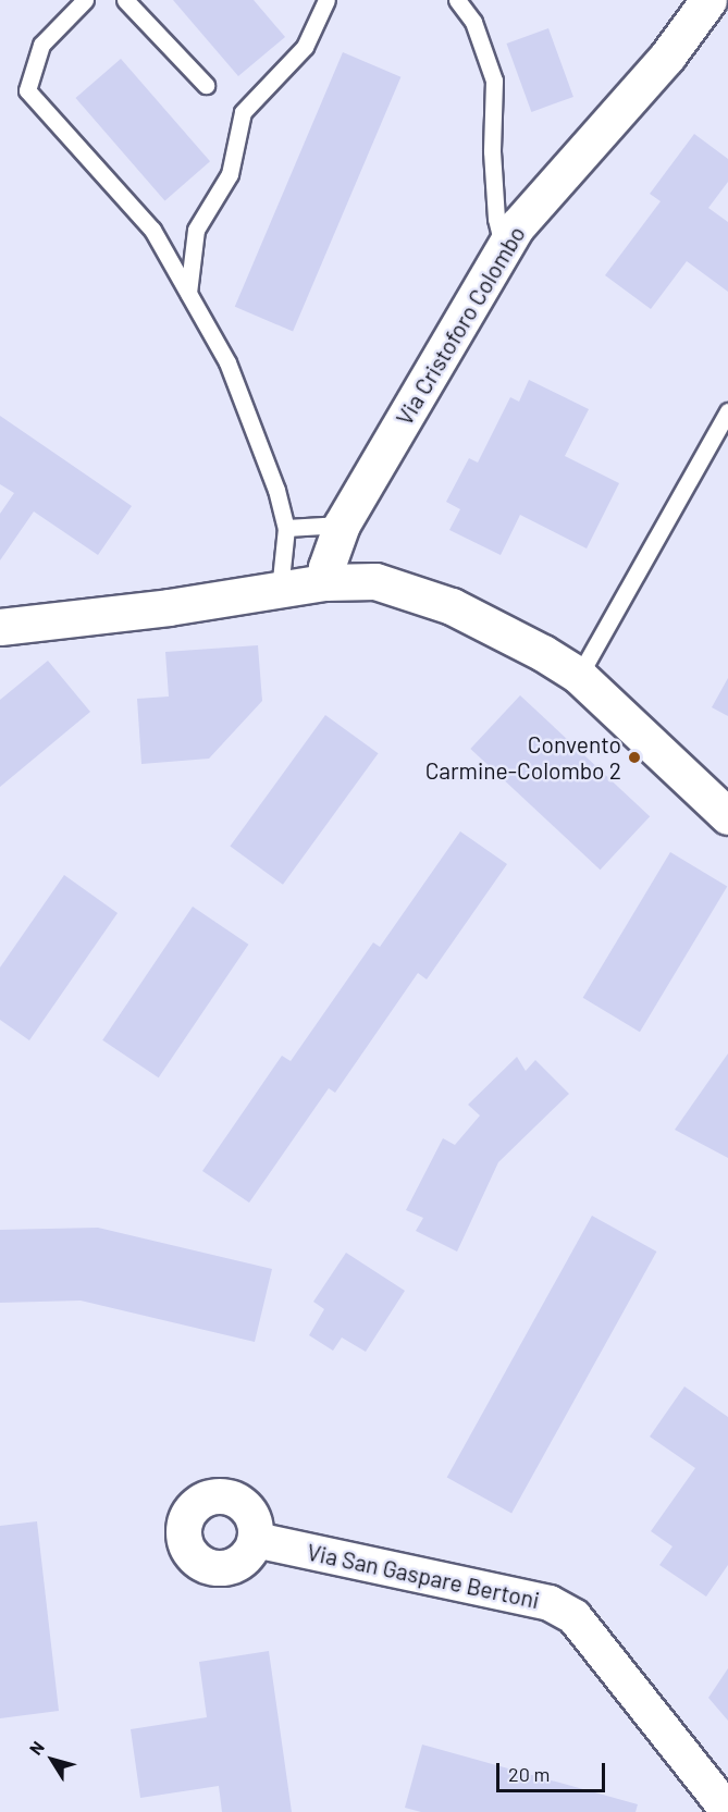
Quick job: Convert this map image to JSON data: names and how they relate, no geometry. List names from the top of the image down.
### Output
{
  "streets": {
    "main road": ["Via Cristoforo Colombo"],
    "street": ["Via San Gaspare Bertoni"]
  },
  "places": ["Convento Carmine-Colombo 2"],
  "scale_bar": "20 m",
  "north": "top left"
}
